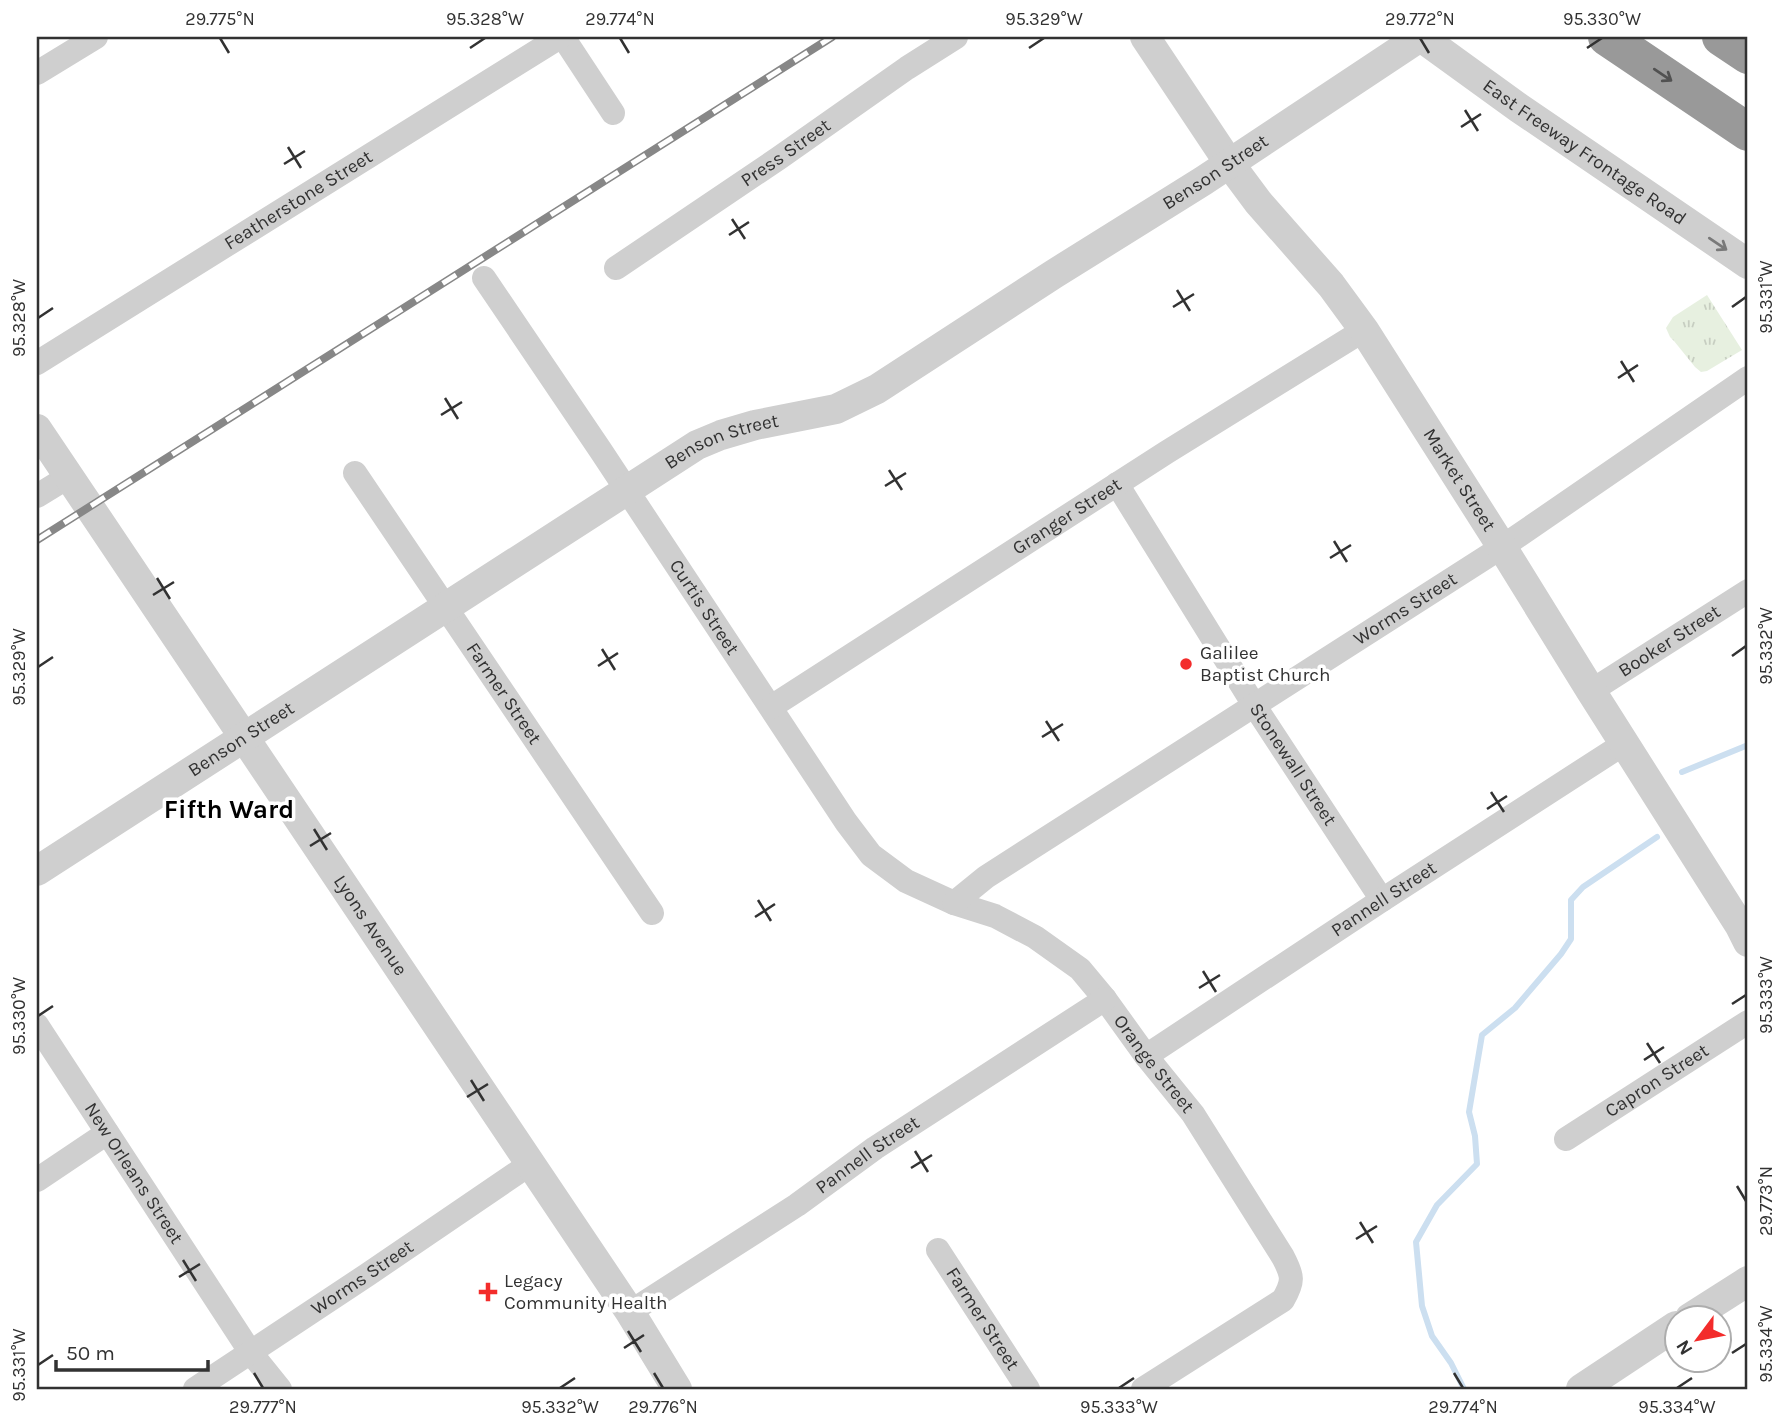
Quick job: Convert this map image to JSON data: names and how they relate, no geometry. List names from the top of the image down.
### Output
{
  "streets": {
    "street": [
      "East Freeway Frontage Road",
      "Press Street",
      "Benson Street",
      "Featherstone Street",
      "Market Street",
      "Granger Street",
      "Curtis Street",
      "Worms Street",
      "Booker Street",
      "Farmer Street",
      "Stonewall Street",
      "Pannell Street",
      "Lyons Avenue",
      "Orange Street",
      "Capron Street",
      "New Orleans Street"
    ]
  },
  "crossings": [
    ["East Freeway Frontage Road", "Benson Street"],
    ["Benson Street", "Market Street"],
    ["Benson Street", "Curtis Street"],
    ["Benson Street", "Farmer Street"],
    ["Benson Street", "Lyons Avenue"],
    ["Market Street", "Granger Street"],
    ["Market Street", "Worms Street"],
    ["Market Street", "Booker Street"],
    ["Market Street", "Pannell Street"],
    ["Granger Street", "Curtis Street"],
    ["Granger Street", "Stonewall Street"],
    ["Curtis Street", "Worms Street"],
    ["Curtis Street", "Orange Street"],
    ["Worms Street", "Stonewall Street"],
    ["Worms Street", "Lyons Avenue"],
    ["Worms Street", "Orange Street"],
    ["Worms Street", "New Orleans Street"],
    ["Stonewall Street", "Pannell Street"],
    ["Pannell Street", "Lyons Avenue"],
    ["Pannell Street", "Orange Street"]
  ],
  "one_way": ["East Freeway Frontage Road"],
  "districts": ["Fifth Ward"],
  "places": {
    "other": ["Galilee Baptist Church"],
    "health": ["Legacy Community Health"]
  },
  "scale_bar": "50 m",
  "north": "bottom left",
  "coordinates": [
    "29.775°N",
    "95.328°W",
    "29.774°N",
    "95.329°W",
    "29.772°N",
    "95.330°W",
    "95.331°W",
    "95.332°W",
    "95.333°W",
    "29.773°N",
    "95.334°W",
    "29.777°N",
    "29.776°N"
  ]
}
